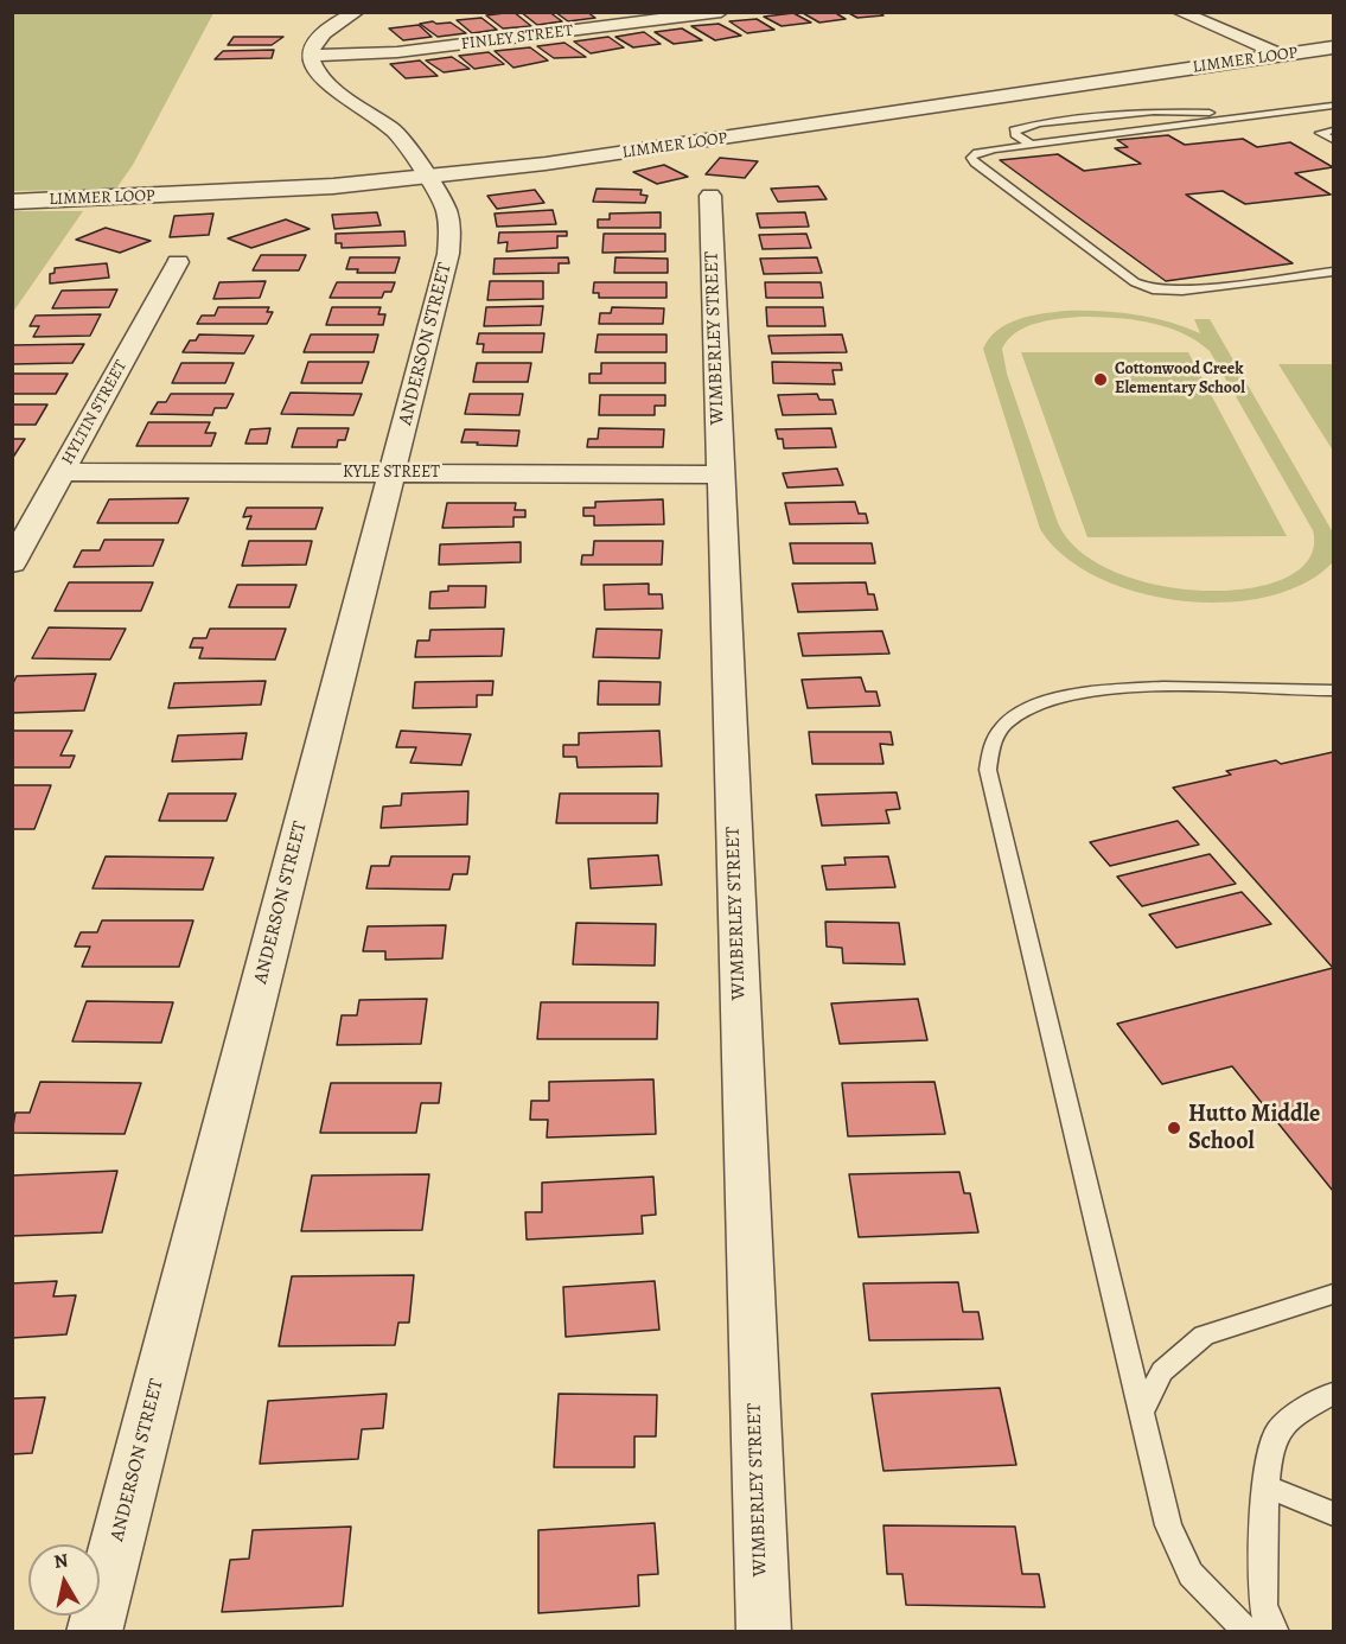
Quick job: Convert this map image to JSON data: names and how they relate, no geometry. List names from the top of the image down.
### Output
{
  "streets": {
    "street": [
      "FINLEY STREET",
      "LIMMER LOOP",
      "WIMBERLEY STREET",
      "ANDERSON STREET",
      "HYLTIN STREET",
      "KYLE STREET"
    ]
  },
  "crossings": [
    ["FINLEY STREET", "ANDERSON STREET"],
    ["LIMMER LOOP", "ANDERSON STREET"],
    ["WIMBERLEY STREET", "KYLE STREET"],
    ["ANDERSON STREET", "KYLE STREET"],
    ["HYLTIN STREET", "KYLE STREET"]
  ],
  "places": ["Cottonwood Creek Elementary School", "Hutto Middle School"],
  "north": "top"
}
